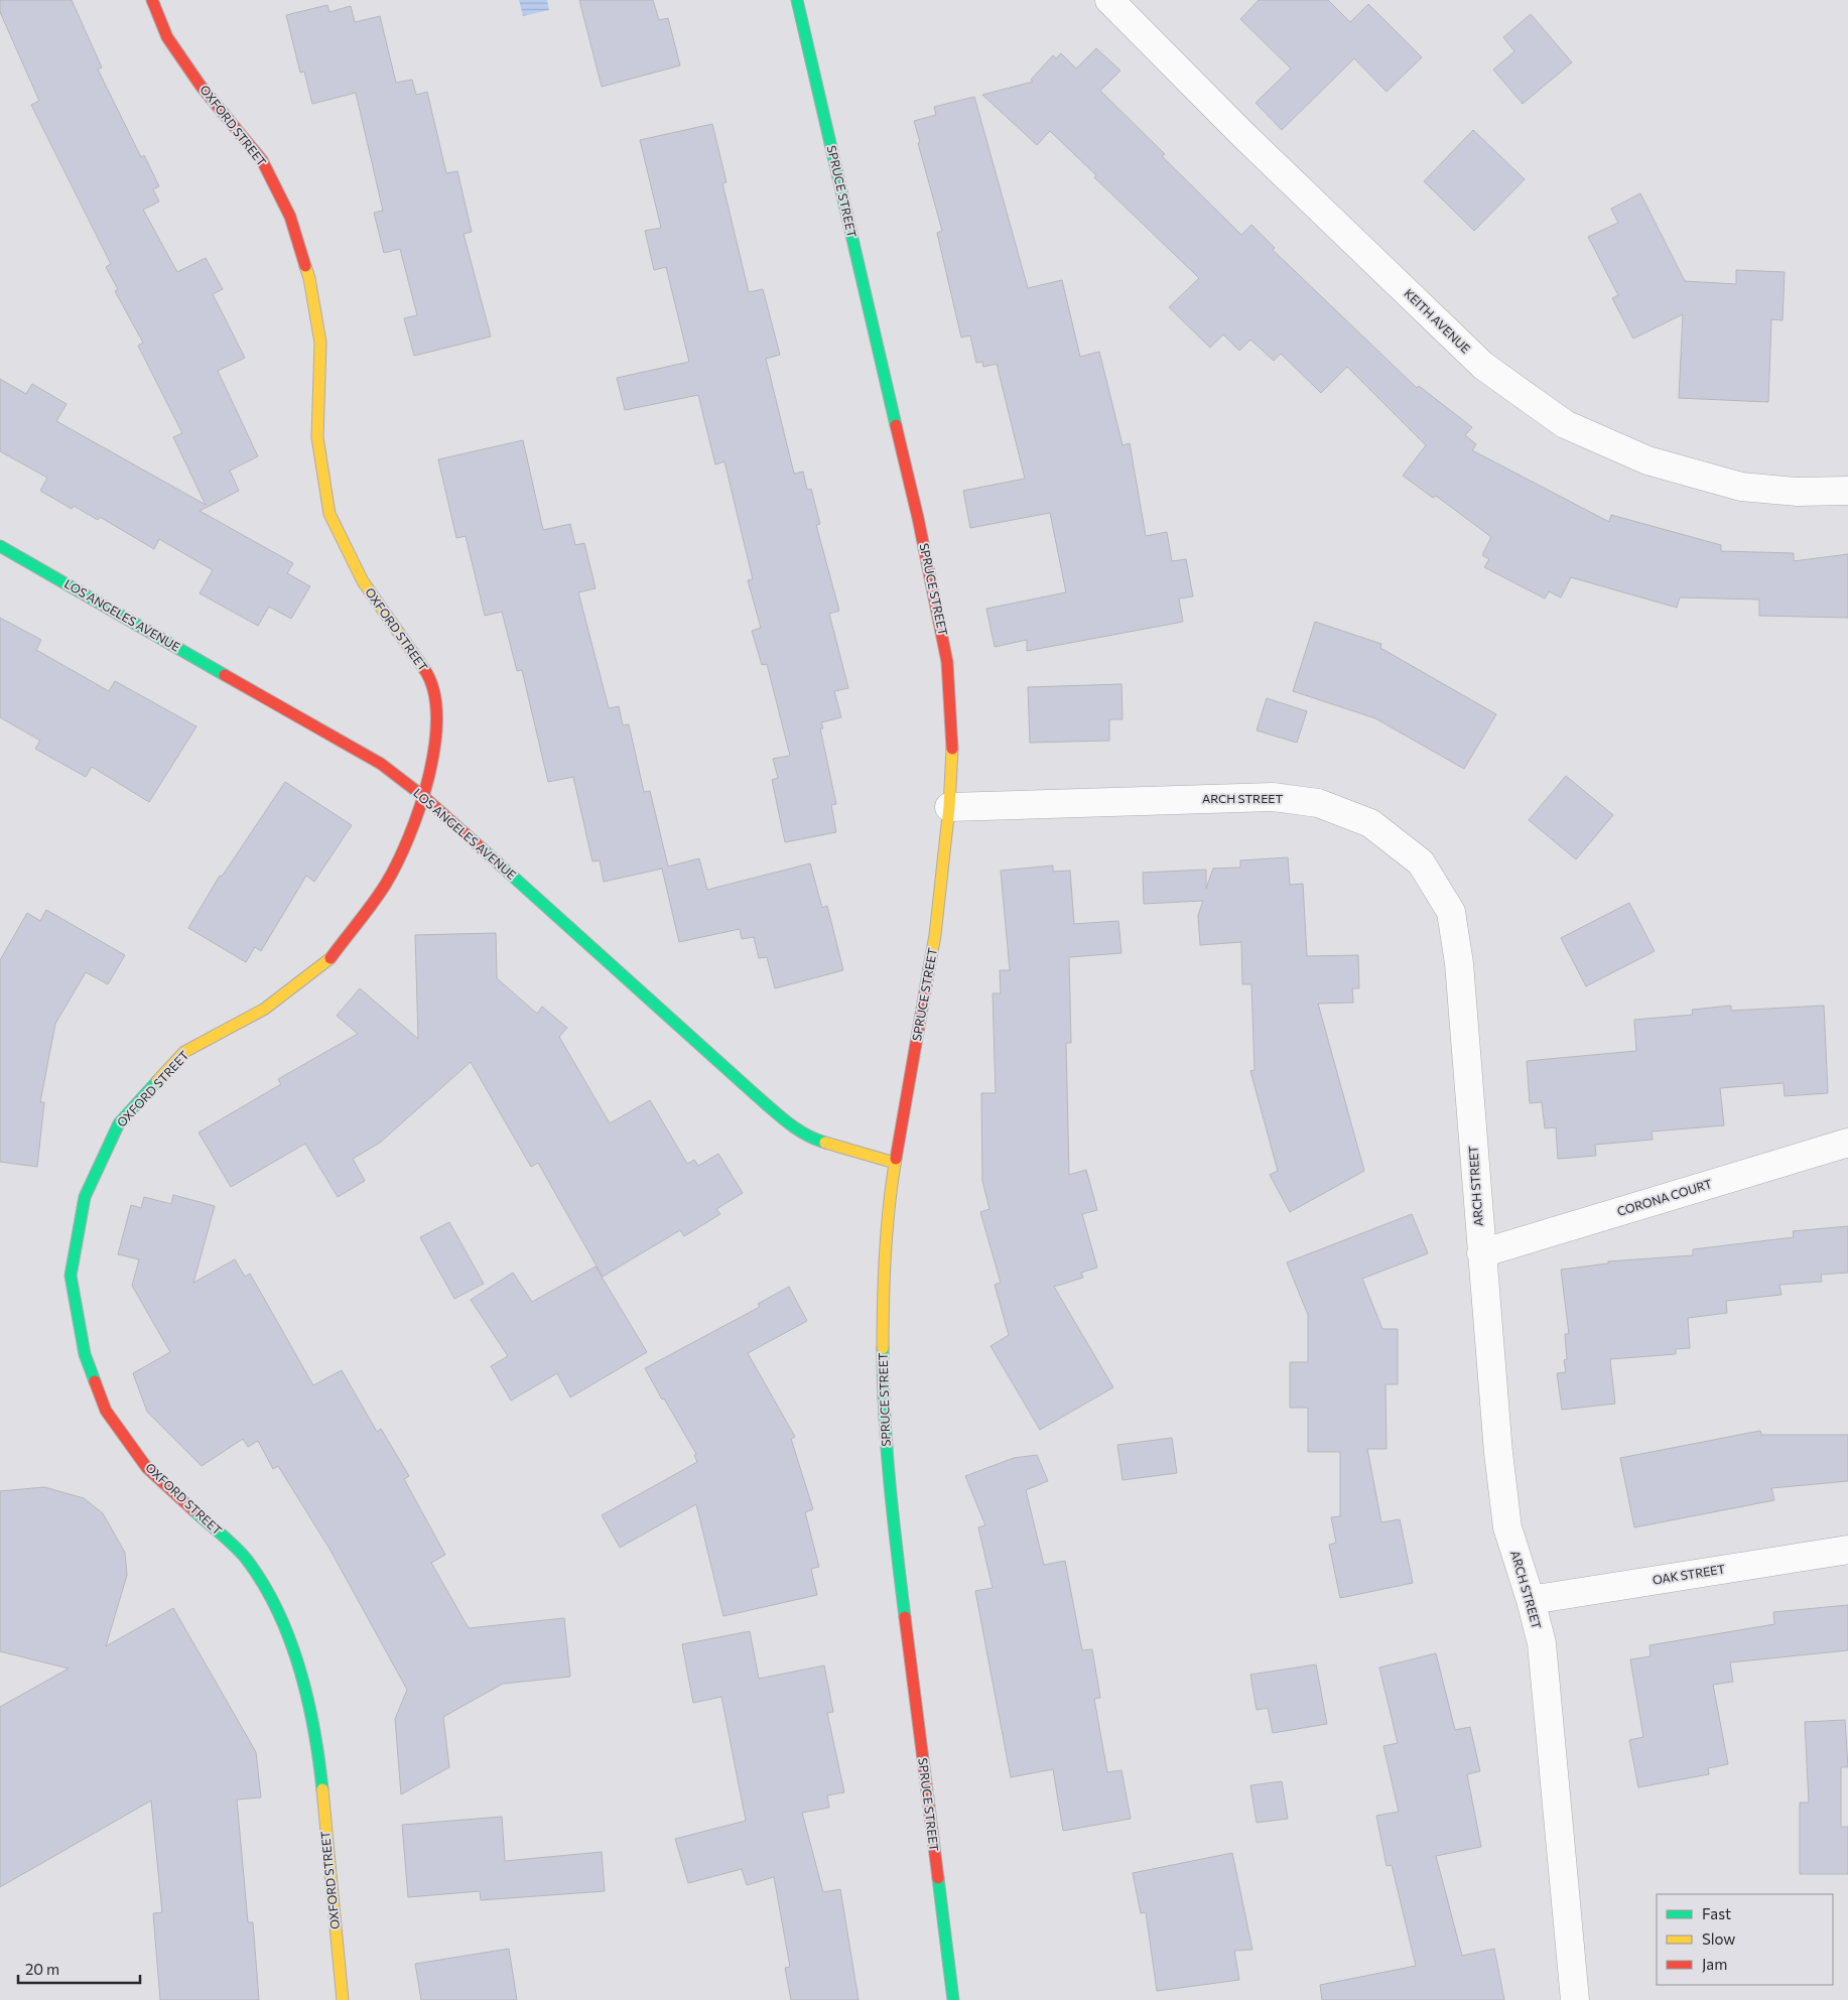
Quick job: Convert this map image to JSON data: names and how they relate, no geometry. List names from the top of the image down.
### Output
{
  "streets": {
    "street": [
      "OXFORD STREET",
      "SPRUCE STREET",
      "KEITH AVENUE",
      "LOS ANGELES AVENUE",
      "ARCH STREET",
      "CORONA COURT",
      "OAK STREET"
    ]
  },
  "crossings": [
    ["OXFORD STREET", "LOS ANGELES AVENUE"],
    ["SPRUCE STREET", "LOS ANGELES AVENUE"],
    ["SPRUCE STREET", "ARCH STREET"],
    ["ARCH STREET", "CORONA COURT"],
    ["ARCH STREET", "OAK STREET"]
  ],
  "legend": ["Fast", "Slow", "Jam"],
  "scale_bar": "20 m"
}
